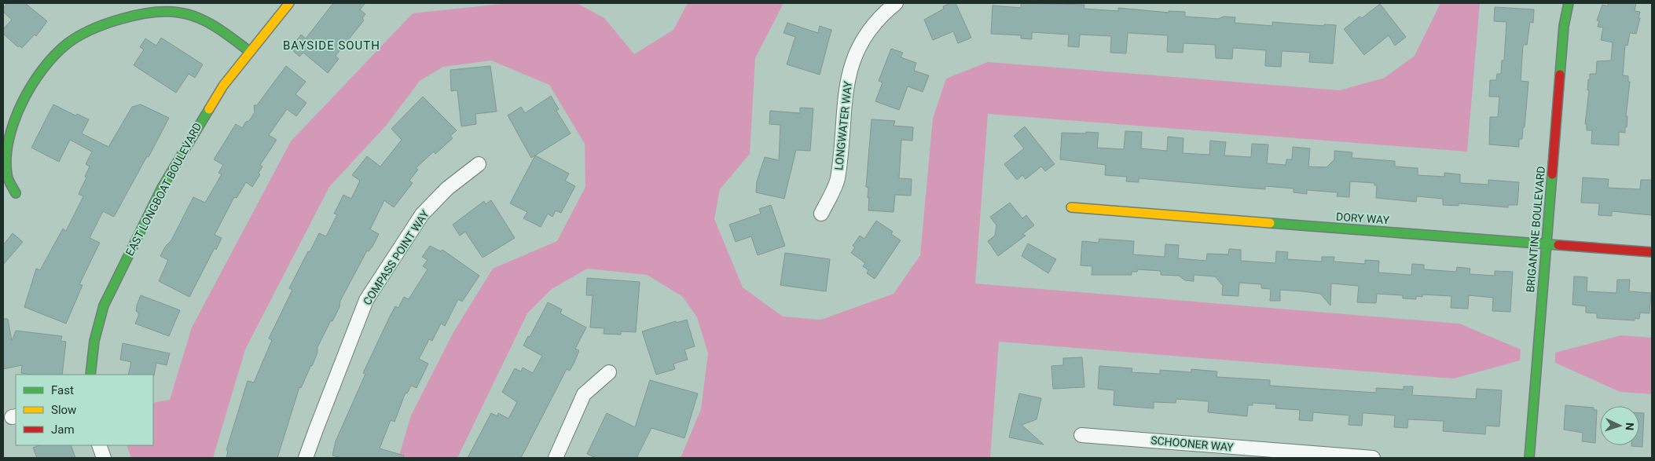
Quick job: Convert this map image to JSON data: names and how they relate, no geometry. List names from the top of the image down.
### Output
{
  "streets": {
    "street": [
      "LONGWATER WAY",
      "EAST LONGBOAT BOULEVARD",
      "DORY WAY",
      "BRIGANTINE BOULEVARD",
      "COMPASS POINT WAY",
      "SCHOONER WAY"
    ]
  },
  "crossings": [
    ["DORY WAY", "BRIGANTINE BOULEVARD"]
  ],
  "districts": ["BAYSIDE SOUTH"],
  "legend": ["Fast", "Slow", "Jam"],
  "north": "right"
}
